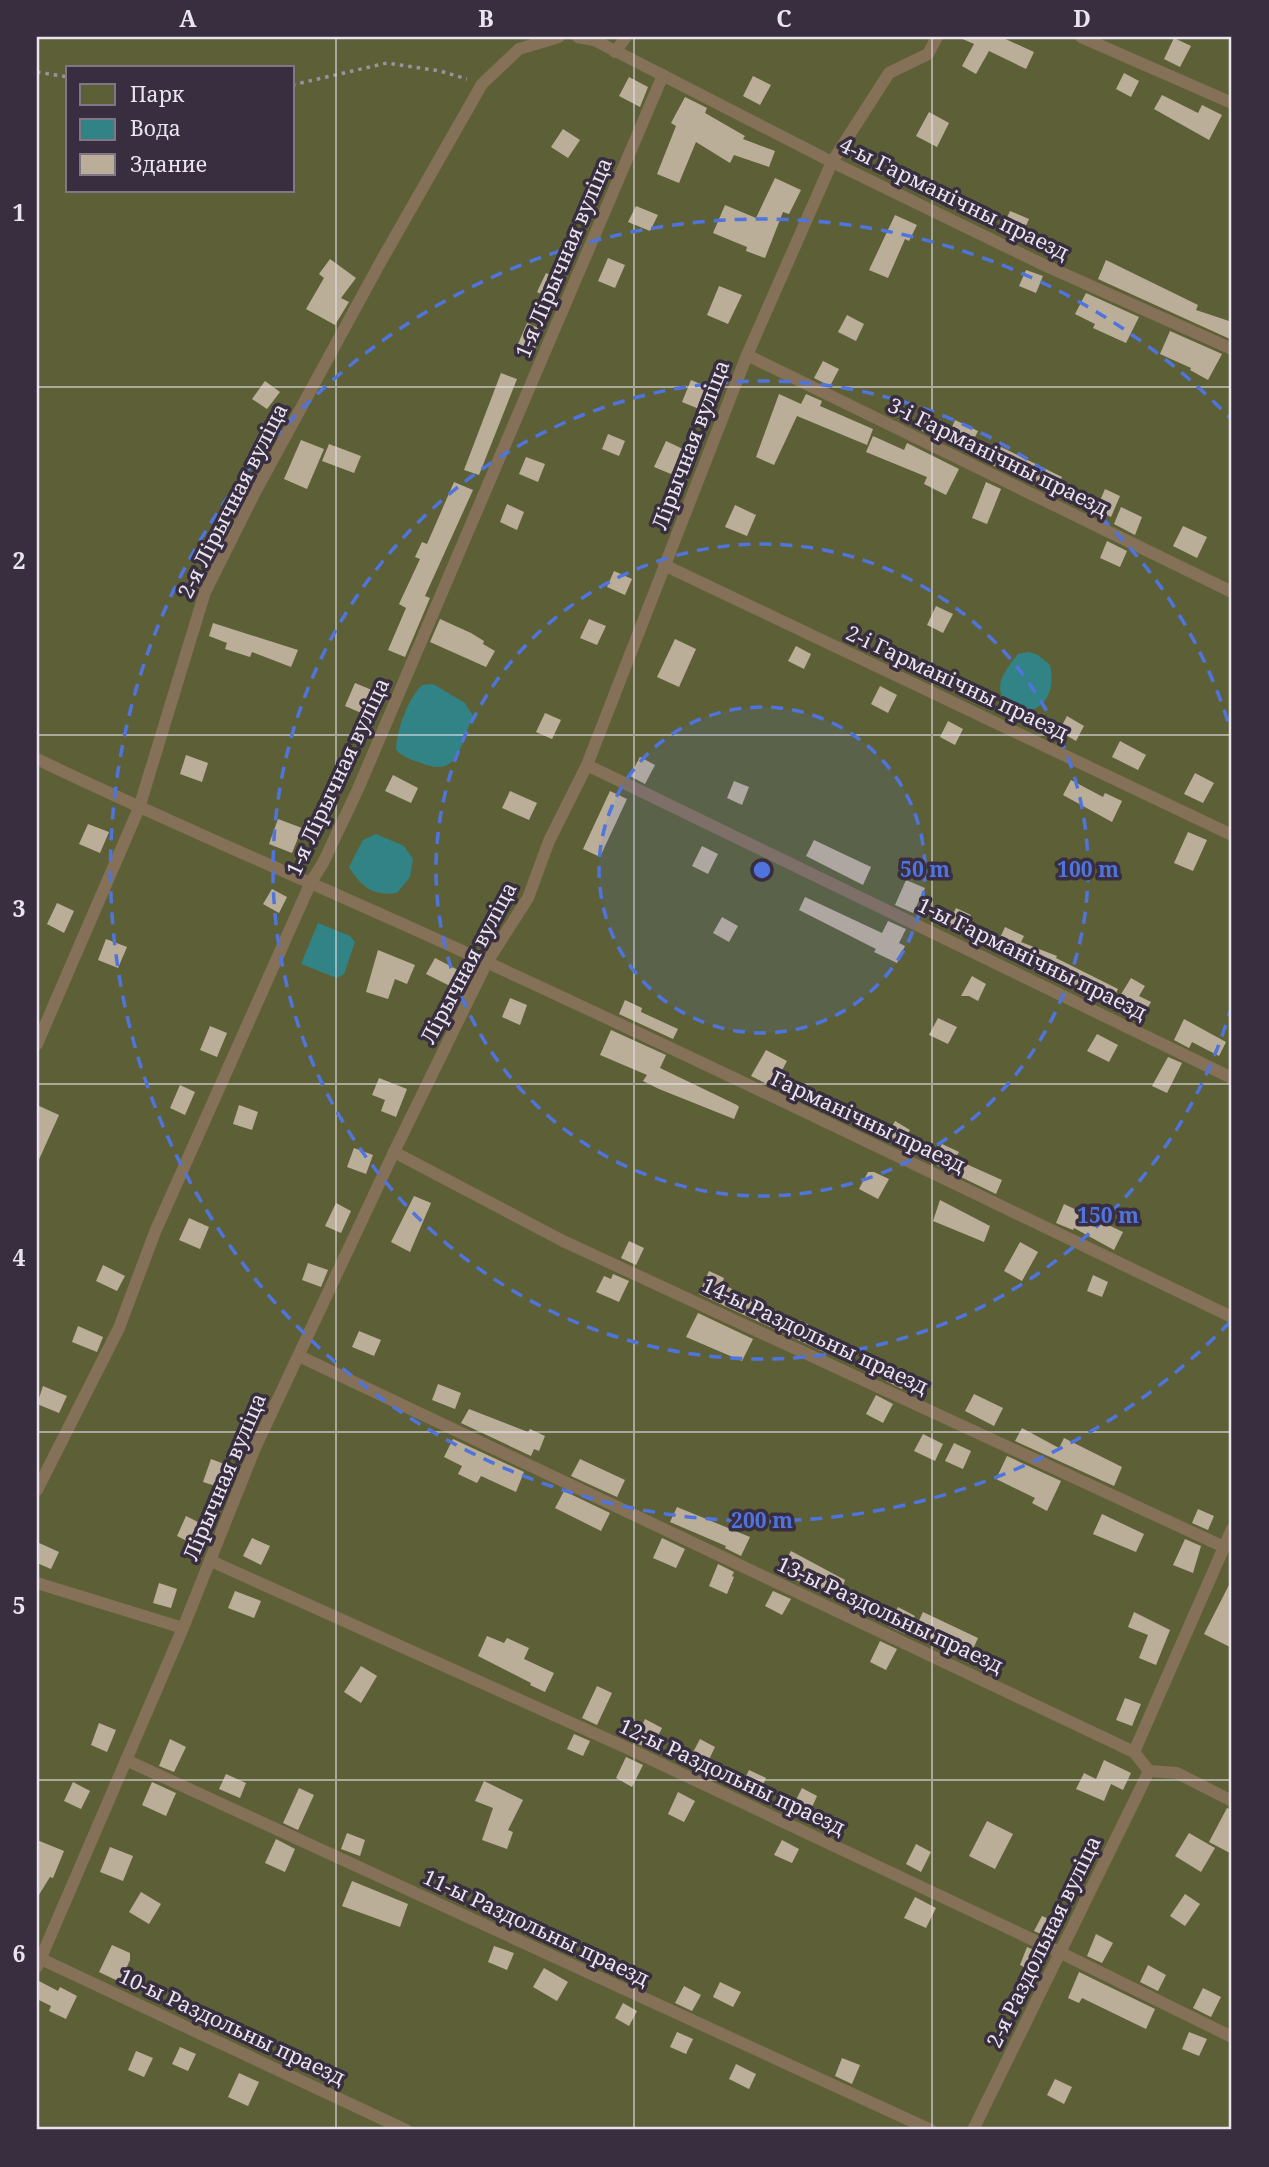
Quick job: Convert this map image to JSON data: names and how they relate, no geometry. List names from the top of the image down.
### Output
{
  "streets": {
    "lane": [
      "4-ы Гарманічны праезд",
      "1-я Лірычная вуліца",
      "Лірычная вуліца",
      "3-і Гарманічны праезд",
      "2-я Лірычная вуліца",
      "2-і Гарманічны праезд",
      "1-ы Гарманічны праезд",
      "Гарманічны праезд",
      "14-ы Раздольны праезд",
      "13-ы Раздольны праезд",
      "12-ы Раздольны праезд",
      "11-ы Раздольны праезд",
      "2-я Раздольная вуліца",
      "10-ы Раздольны праезд"
    ]
  },
  "crossings": [
    ["4-ы Гарманічны праезд", "1-я Лірычная вуліца"],
    ["4-ы Гарманічны праезд", "Лірычная вуліца"],
    ["1-я Лірычная вуліца", "Гарманічны праезд"],
    ["Лірычная вуліца", "3-і Гарманічны праезд"],
    ["Лірычная вуліца", "2-і Гарманічны праезд"],
    ["Лірычная вуліца", "1-ы Гарманічны праезд"],
    ["Лірычная вуліца", "Гарманічны праезд"],
    ["Лірычная вуліца", "14-ы Раздольны праезд"],
    ["Лірычная вуліца", "13-ы Раздольны праезд"],
    ["Лірычная вуліца", "12-ы Раздольны праезд"],
    ["Лірычная вуліца", "11-ы Раздольны праезд"],
    ["Лірычная вуліца", "10-ы Раздольны праезд"],
    ["2-я Лірычная вуліца", "Гарманічны праезд"],
    ["13-ы Раздольны праезд", "2-я Раздольная вуліца"],
    ["12-ы Раздольны праезд", "2-я Раздольная вуліца"]
  ],
  "legend": ["Парк", "Вода", "Здание"],
  "grid": {
    "columns": [
      "A",
      "B",
      "C",
      "D"
    ],
    "rows": [
      "1",
      "2",
      "3",
      "4",
      "5",
      "6"
    ]
  },
  "rings": [
    "50 m",
    "100 m",
    "150 m",
    "200 m"
  ]
}
